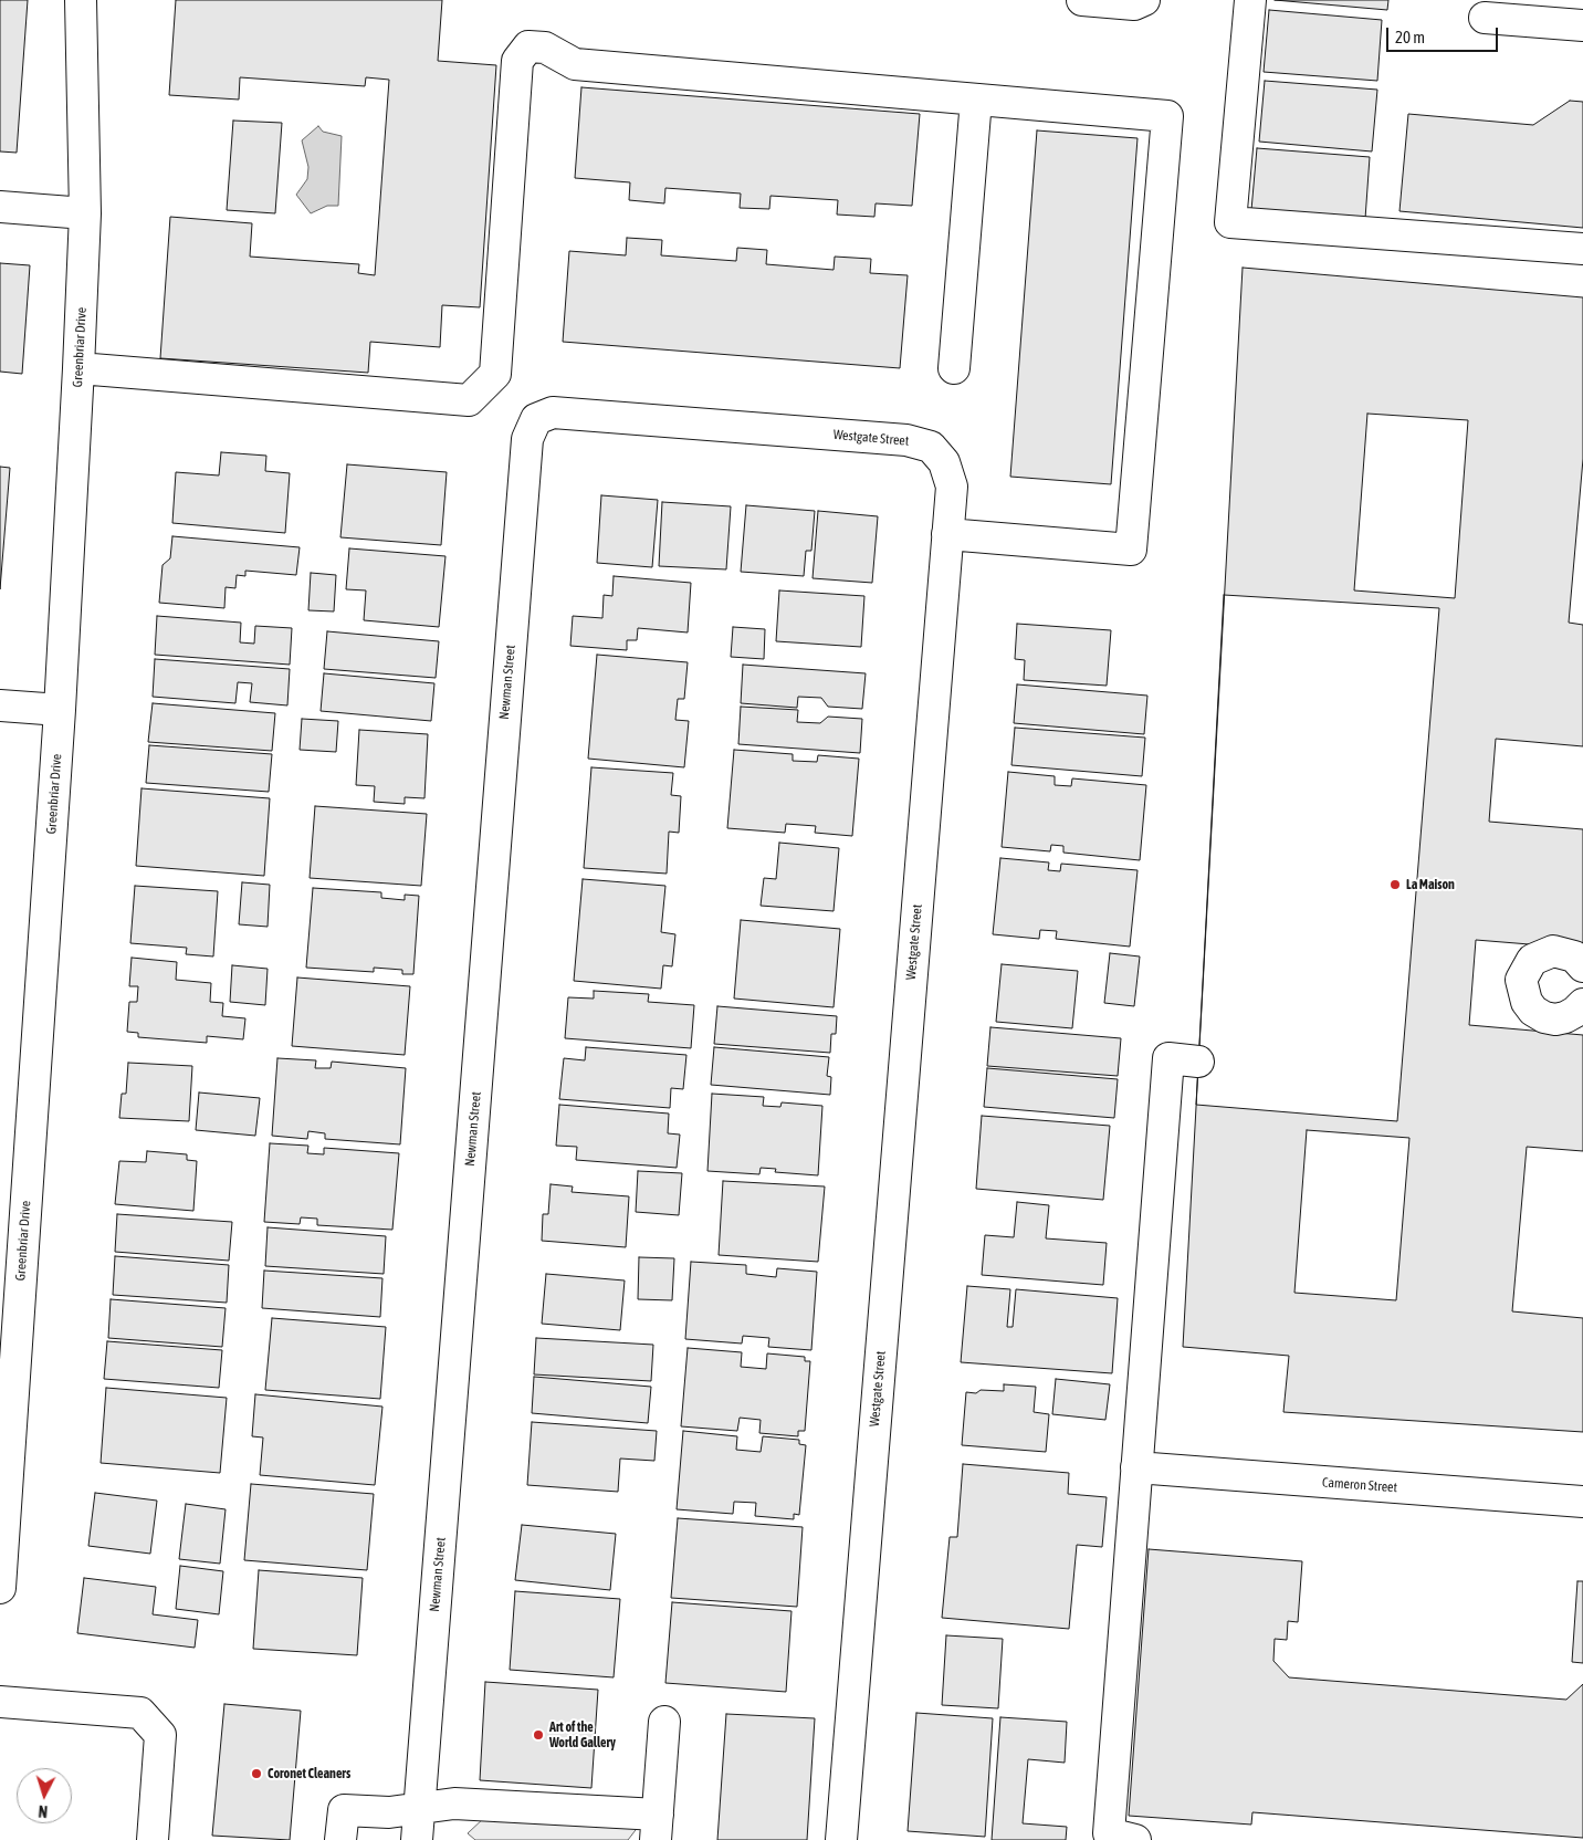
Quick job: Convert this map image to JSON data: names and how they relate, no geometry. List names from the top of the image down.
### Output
{
  "streets": {
    "street": [
      "Greenbriar Drive",
      "Westgate Street",
      "Newman Street",
      "Cameron Street"
    ]
  },
  "crossings": [
    ["Westgate Street", "Newman Street"]
  ],
  "places": ["La Maison", "Art of the World Gallery", "Coronet Cleaners"],
  "scale_bar": "20 m",
  "north": "bottom"
}
